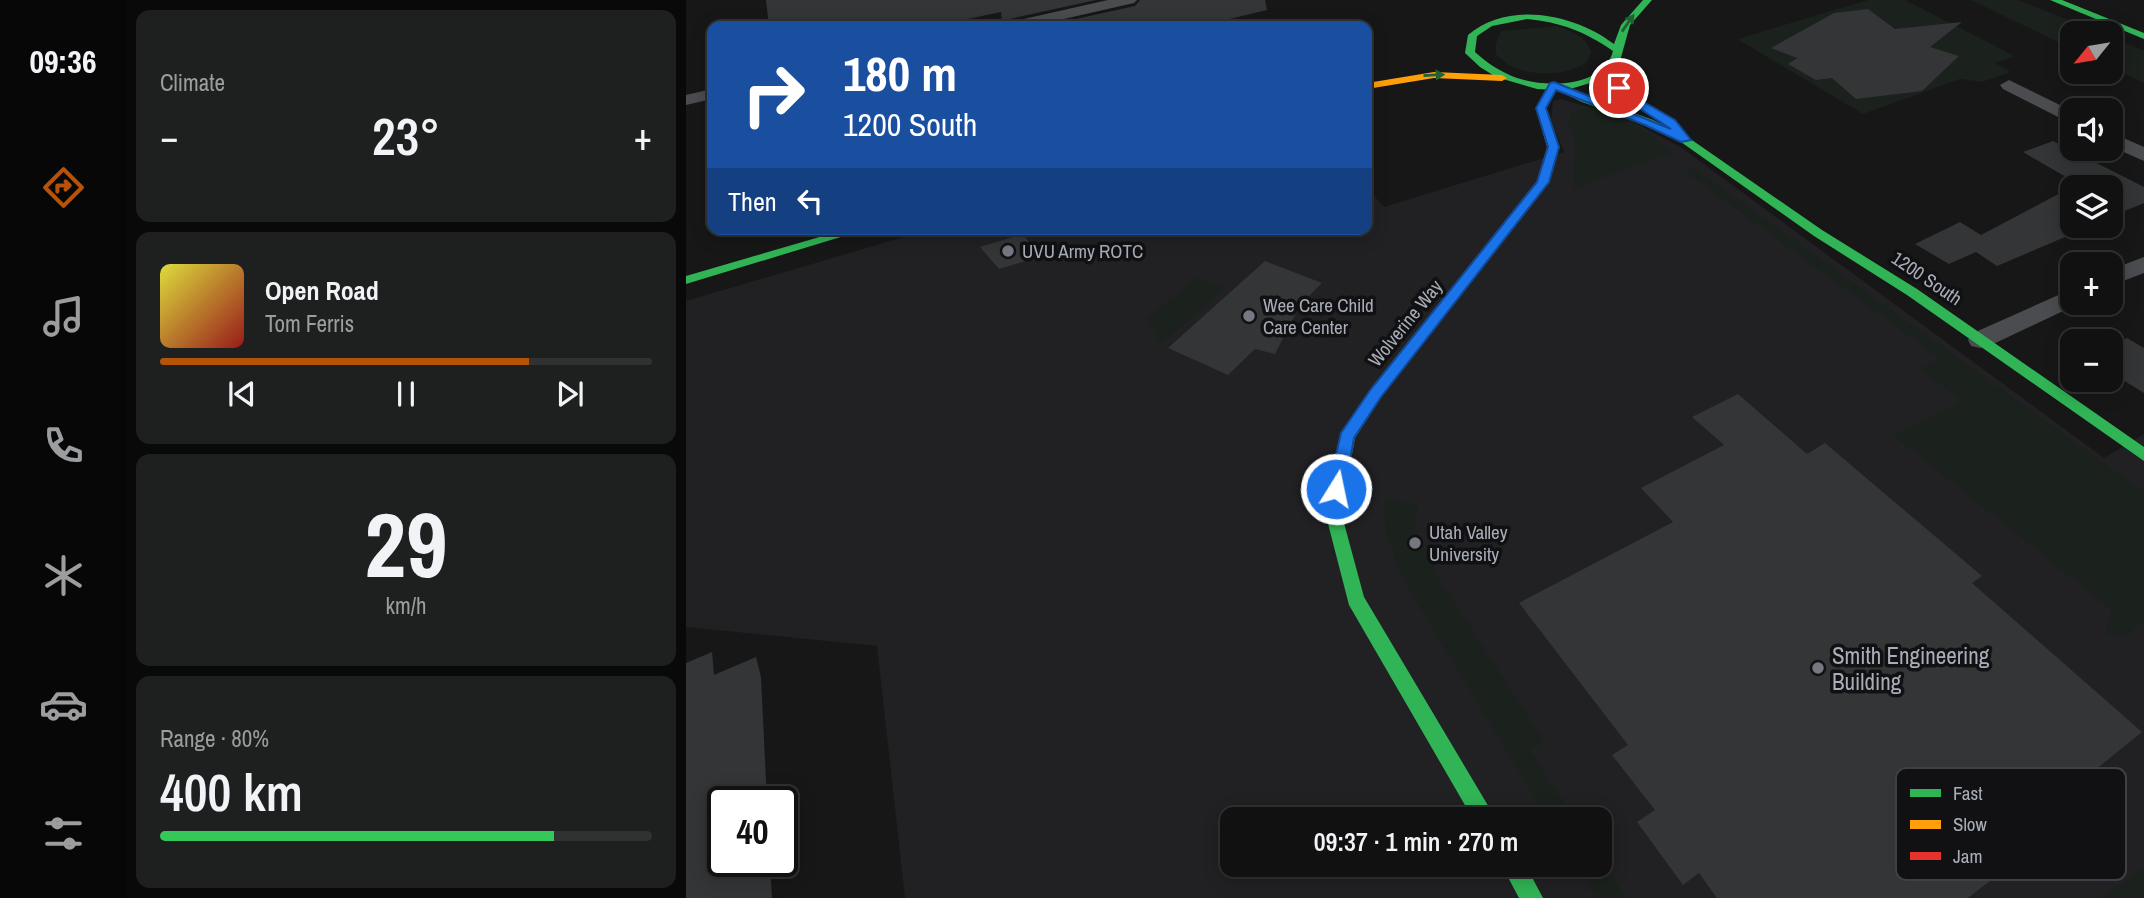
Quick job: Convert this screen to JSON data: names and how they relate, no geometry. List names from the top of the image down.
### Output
{
  "streets": {
    "street": ["1200 South", "Wolverine Way"]
  },
  "crossings": [
    ["1200 South", "Wolverine Way"]
  ],
  "places": [
    "UVU Army ROTC",
    "Wee Care Child Care Center",
    "Utah Valley University",
    "Smith Engineering Building"
  ],
  "legend": ["Fast", "Slow", "Jam"],
  "north": "bottom left",
  "page": {
    "tabs": "09:36",
    "tile": [
      "Climate",
      ["29", "km/h"],
      ["Range · 80%", "400 km"]
    ],
    "map_buttons": ["+", "−"],
    "turn": ["180 m", "1200 South"],
    "heat": ["−", "23°", "+"],
    "then": "Then",
    "song": ["Open Road", "Tom Ferris"],
    "limit": "40",
    "trip": "09:37 · 1 min · 270 m"
  }
}
